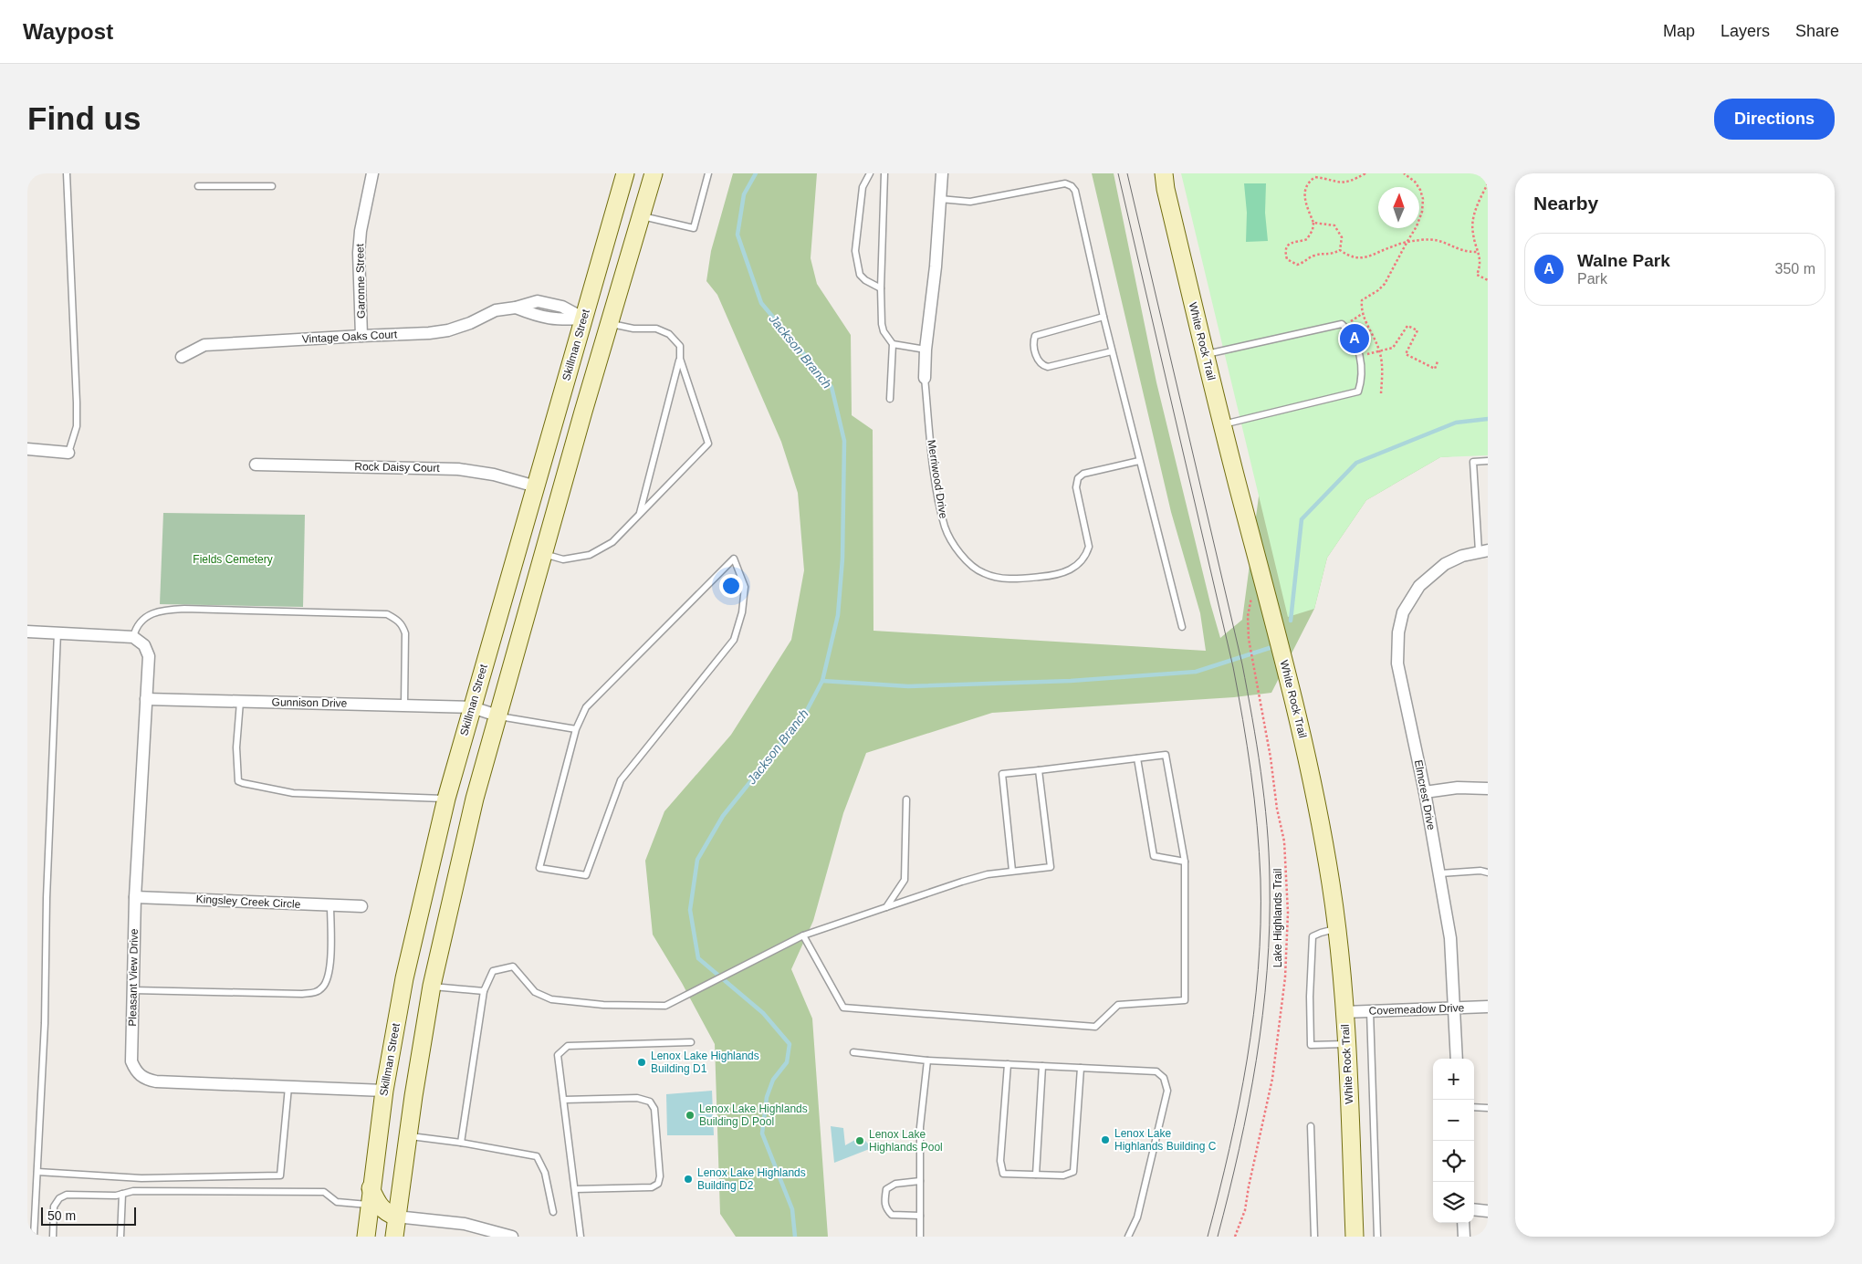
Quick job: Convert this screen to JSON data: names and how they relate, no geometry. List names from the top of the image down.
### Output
{
  "streets": {
    "main road": ["White Rock Trail", "Skillman Street"],
    "street": [
      "Garonne Street",
      "Vintage Oaks Court",
      "Rock Daisy Court",
      "Merriwood Drive",
      "Gunnison Drive",
      "Elmcrest Drive",
      "Kingsley Creek Circle",
      "Pleasant View Drive",
      "Covemeadow Drive"
    ],
    "path": ["Lake Highlands Trail"]
  },
  "crossings": [
    ["Garonne Street", "Vintage Oaks Court"],
    ["Vintage Oaks Court", "Skillman Street"],
    ["White Rock Trail", "Covemeadow Drive"],
    ["Skillman Street", "Rock Daisy Court"],
    ["Skillman Street", "Gunnison Drive"],
    ["Skillman Street", "Pleasant View Drive"],
    ["Gunnison Drive", "Pleasant View Drive"],
    ["Elmcrest Drive", "Covemeadow Drive"],
    ["Kingsley Creek Circle", "Pleasant View Drive"]
  ],
  "water": ["Jackson Branch"],
  "parks": ["Fields Cemetery"],
  "places": [
    "Lenox Lake Highlands Building D1",
    "Lenox Lake Highlands Building D Pool",
    "Lenox Lake Highlands Building C",
    "Lenox Lake Highlands Pool",
    "Lenox Lake Highlands Building D2"
  ],
  "scale_bar": "50 m",
  "north": "top",
  "page": {
    "header": "Waypost",
    "nav": ["Map", "Layers", "Share"],
    "buttons": "Directions",
    "title": "Find us",
    "heading": "Nearby",
    "list": [
      {
        "mark": "A",
        "name": "Walne Park",
        "note": "Park",
        "value": "350 m"
      }
    ],
    "pins": "A",
    "map_buttons": ["+", "−"],
    "scale": "50 m"
  }
}
